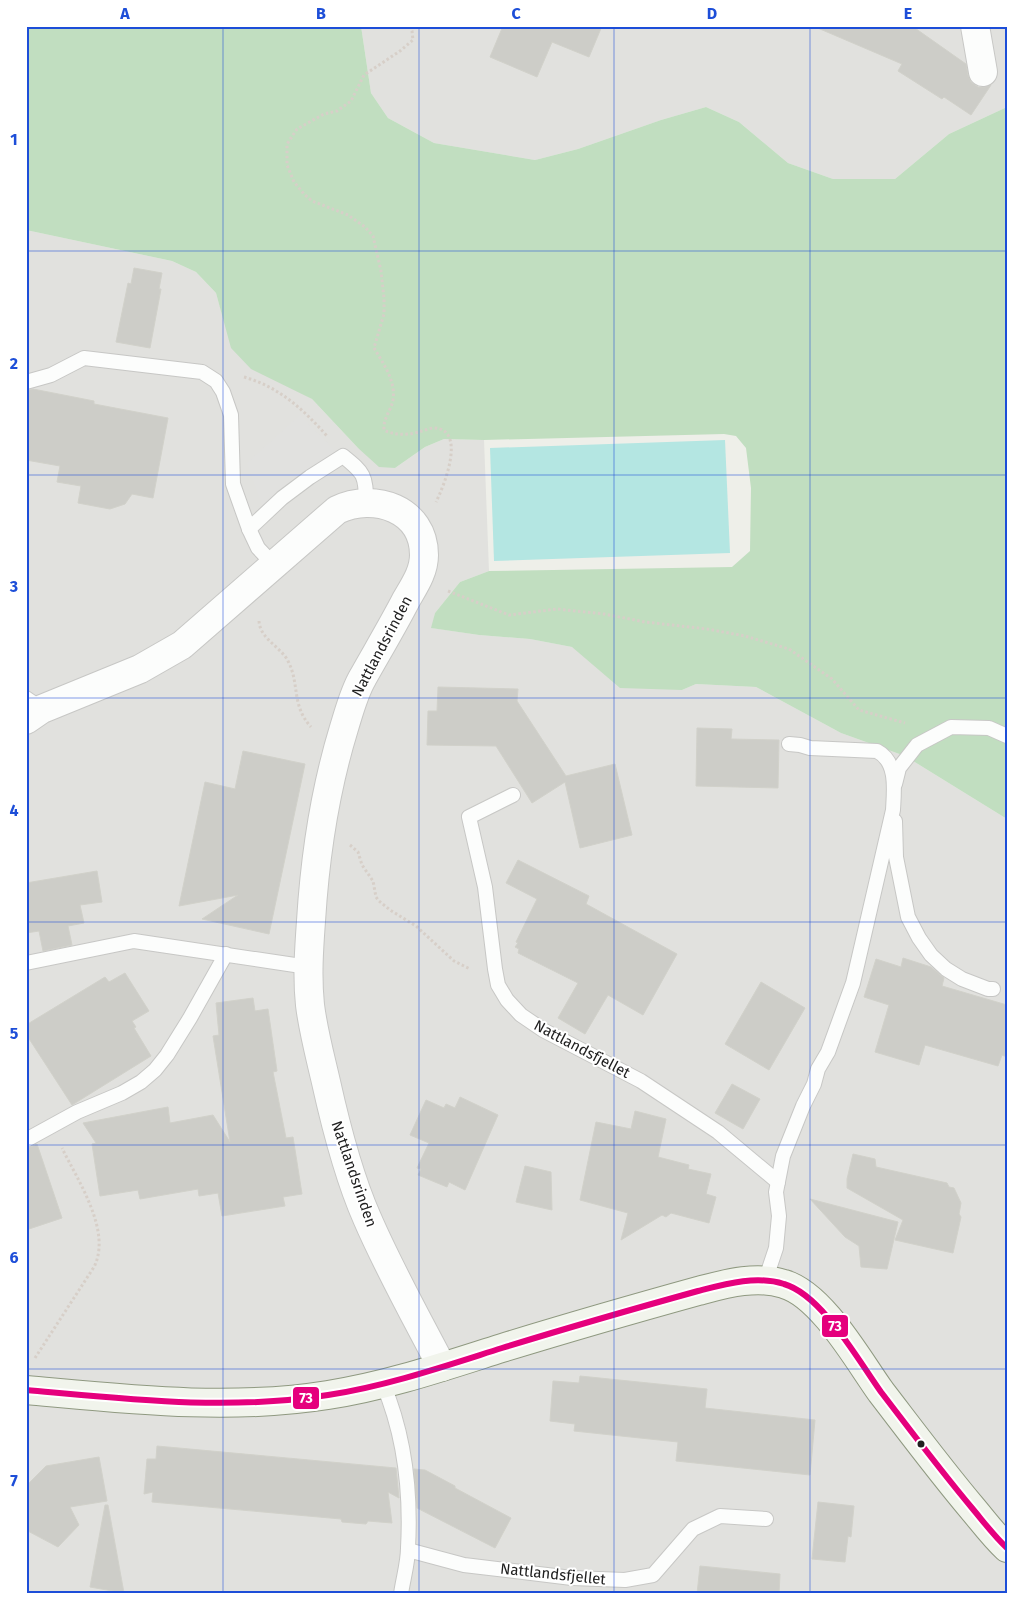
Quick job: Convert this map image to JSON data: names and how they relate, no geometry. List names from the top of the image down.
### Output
{
  "streets": {
    "street": ["Nattlandsrinden"],
    "lane": ["Nattlandsfjellet"]
  },
  "lines": ["transit line 73"],
  "grid": {
    "columns": [
      "A",
      "B",
      "C",
      "D",
      "E"
    ],
    "rows": [
      "1",
      "2",
      "3",
      "4",
      "5",
      "6",
      "7"
    ]
  }
}
